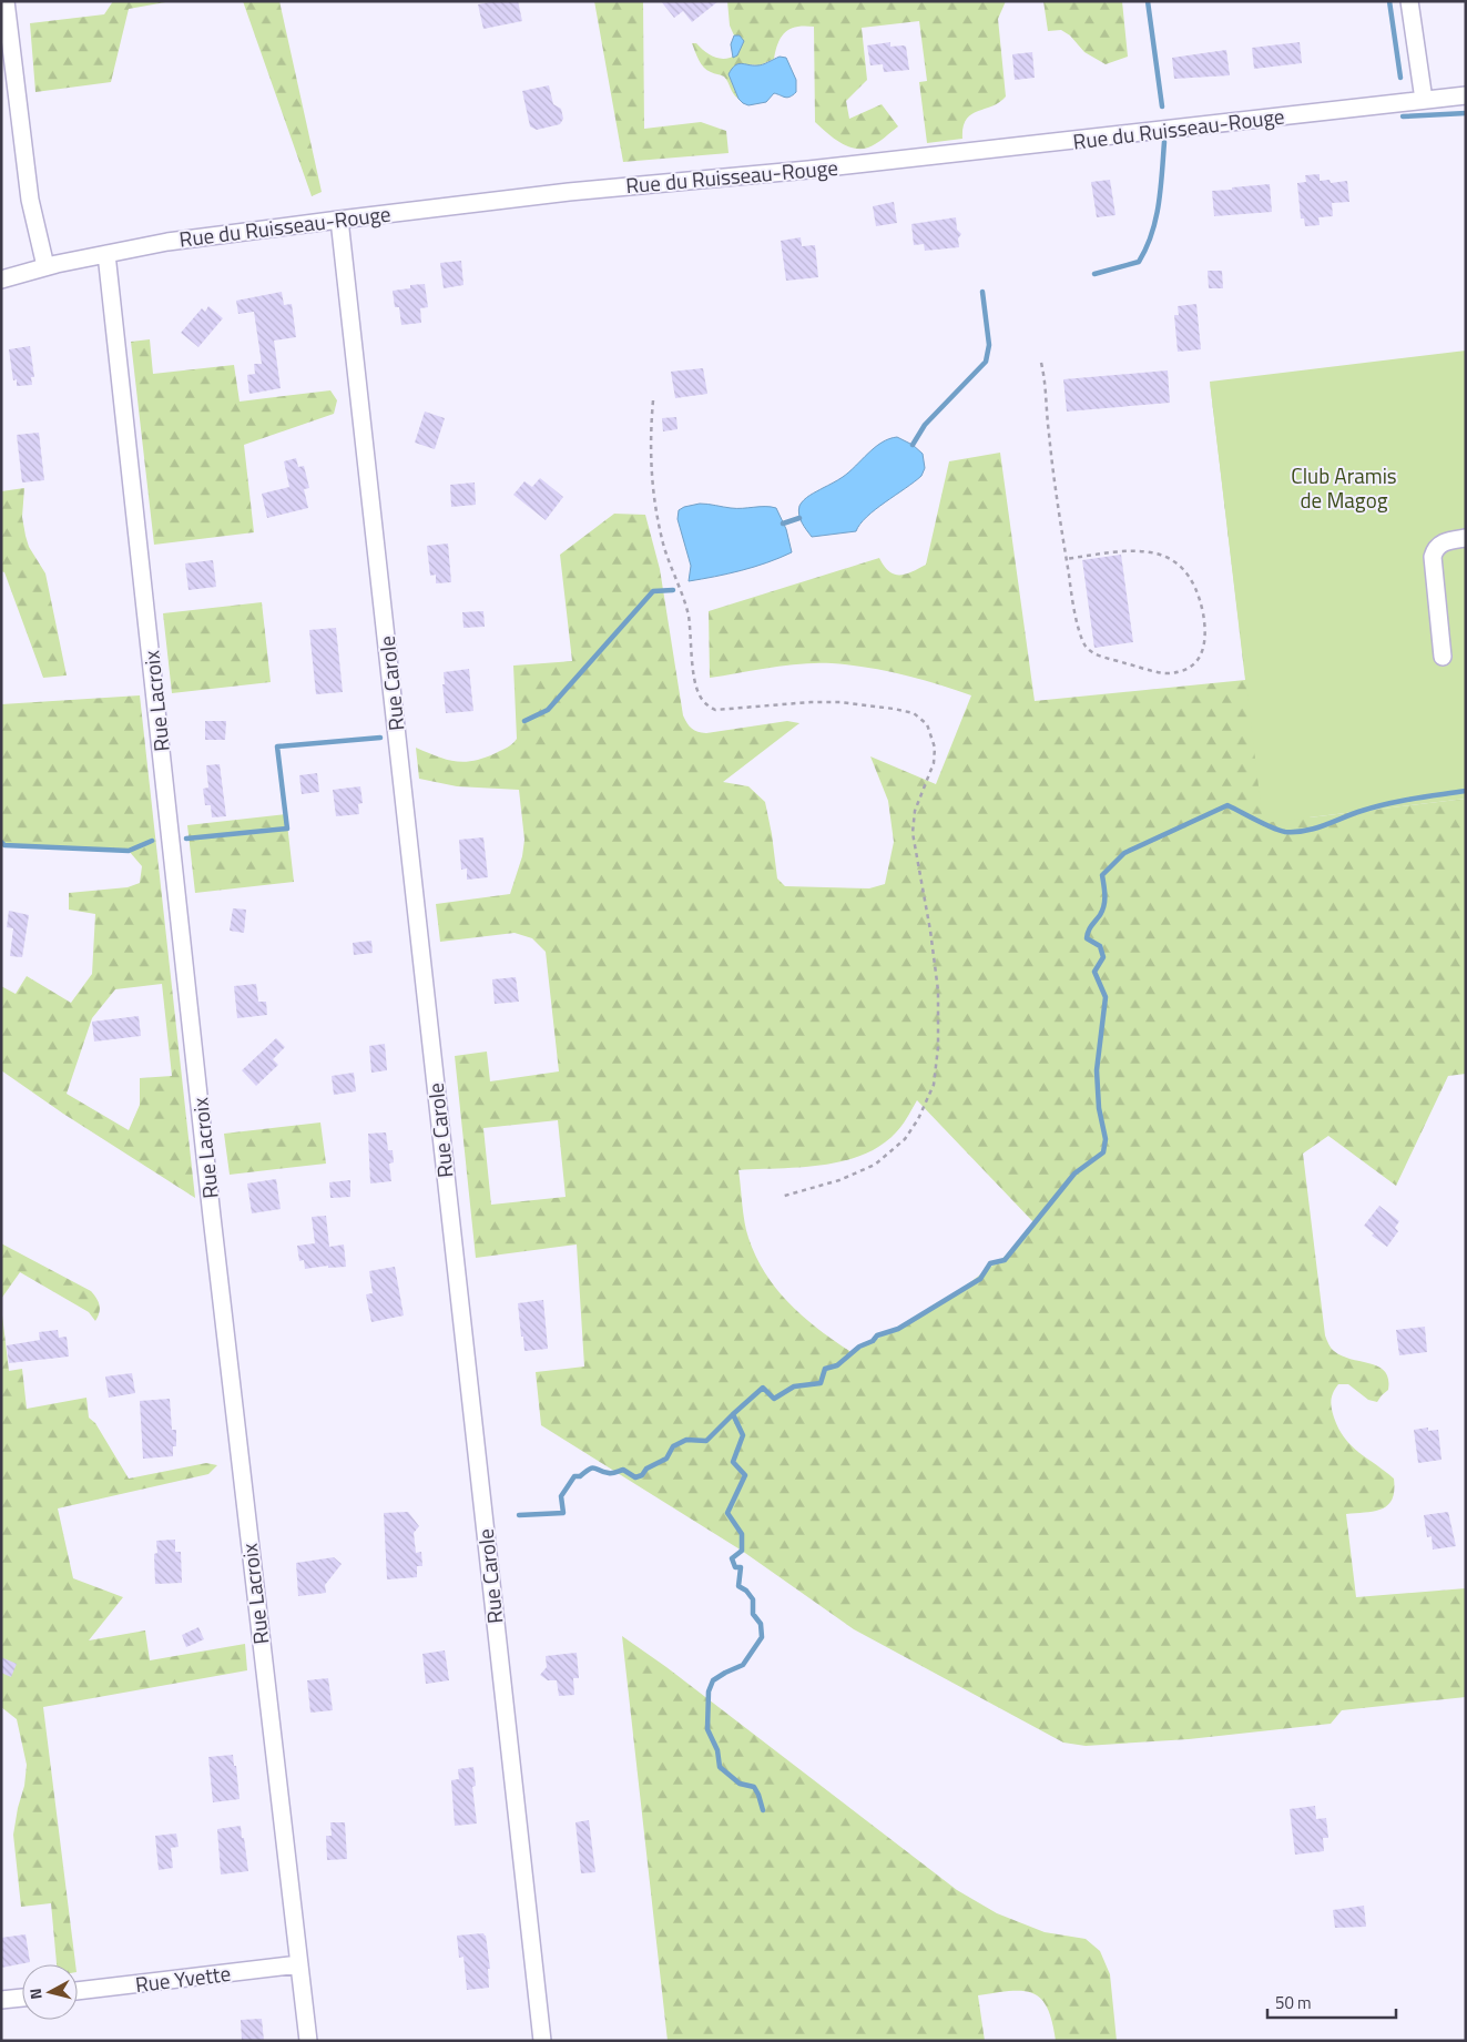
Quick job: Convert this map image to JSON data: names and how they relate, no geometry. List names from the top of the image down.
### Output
{
  "streets": {
    "street": [
      "Rue du Ruisseau-Rouge",
      "Rue Carole",
      "Rue Lacroix",
      "Rue Yvette"
    ]
  },
  "crossings": [
    ["Rue du Ruisseau-Rouge", "Rue Carole"],
    ["Rue du Ruisseau-Rouge", "Rue Lacroix"],
    ["Rue Lacroix", "Rue Yvette"]
  ],
  "parks": ["Club Aramis de Magog"],
  "scale_bar": "50 m",
  "north": "left"
}
